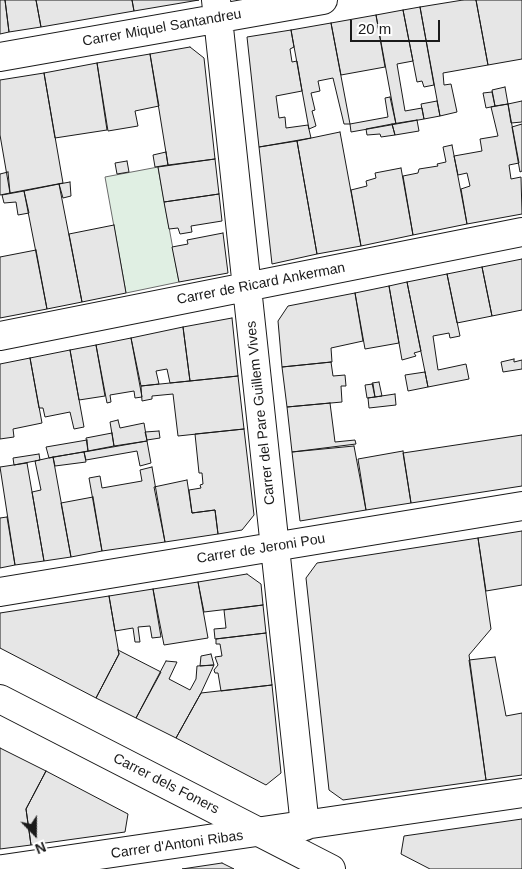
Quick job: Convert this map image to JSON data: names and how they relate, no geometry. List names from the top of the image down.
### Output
{
  "streets": {
    "street": [
      "Carrer Miquel Santandreu",
      "Carrer de Ricard Ankerman",
      "Carrer del Pare Guillem Vives",
      "Carrer de Jeroni Pou",
      "Carrer dels Foners",
      "Carrer d'Antoni Ribas"
    ]
  },
  "crossings": [
    ["Carrer Miquel Santandreu", "Carrer del Pare Guillem Vives"],
    ["Carrer de Ricard Ankerman", "Carrer del Pare Guillem Vives"],
    ["Carrer del Pare Guillem Vives", "Carrer de Jeroni Pou"],
    ["Carrer del Pare Guillem Vives", "Carrer d'Antoni Ribas"],
    ["Carrer dels Foners", "Carrer d'Antoni Ribas"]
  ],
  "scale_bar": "20 m",
  "north": "bottom"
}
